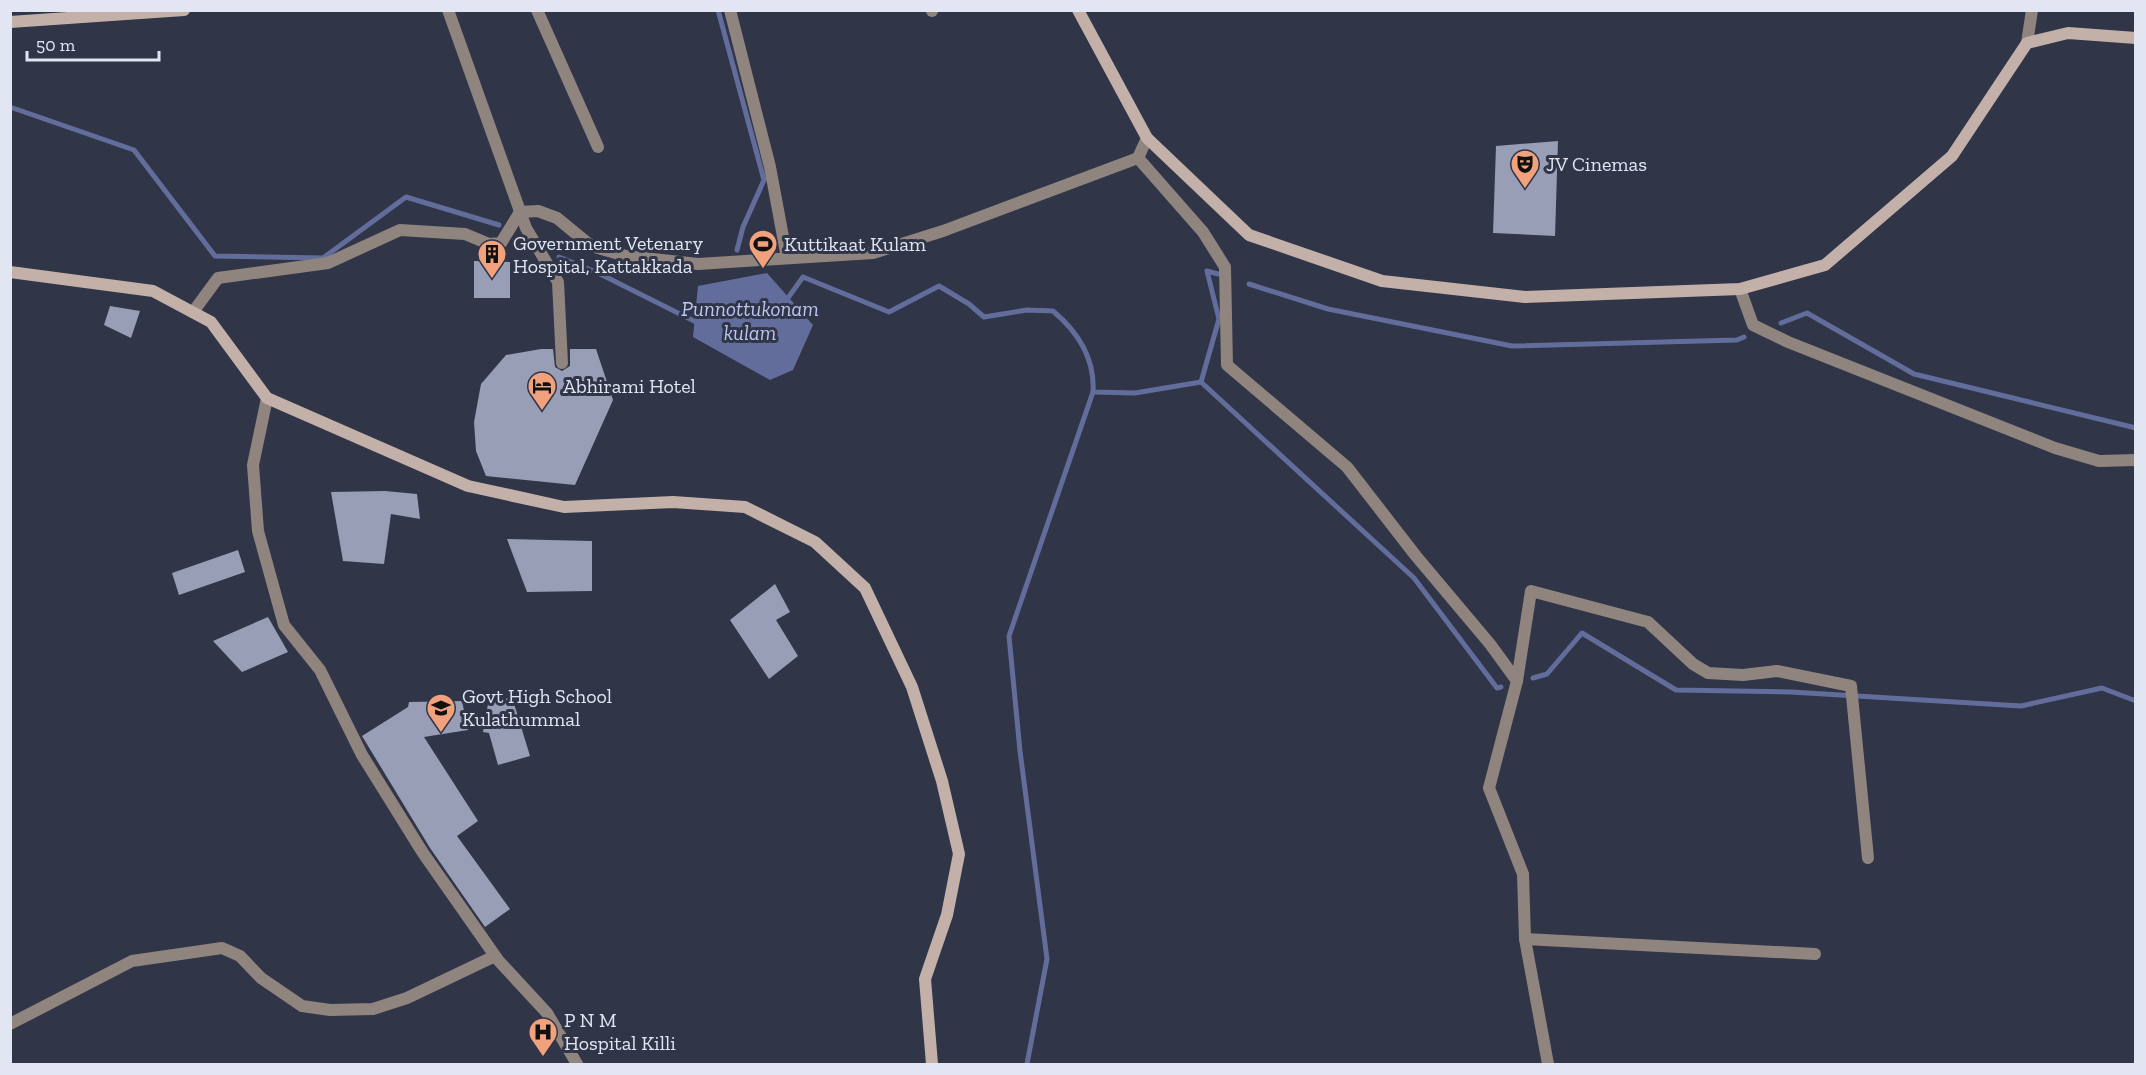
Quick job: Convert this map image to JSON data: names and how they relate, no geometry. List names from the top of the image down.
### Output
{
  "water": ["Punnottukonam kulam"],
  "places": {
    "theatre": ["JV Cinemas"],
    "sports": ["Kuttikaat Kulam"],
    "building": ["Government Vetenary Hospital, Kattakkada"],
    "hotel": ["Abhirami Hotel"],
    "school or university": ["Govt High School Kulathummal"],
    "hospital": ["P N M Hospital Killi"]
  },
  "scale_bar": "50 m"
}
